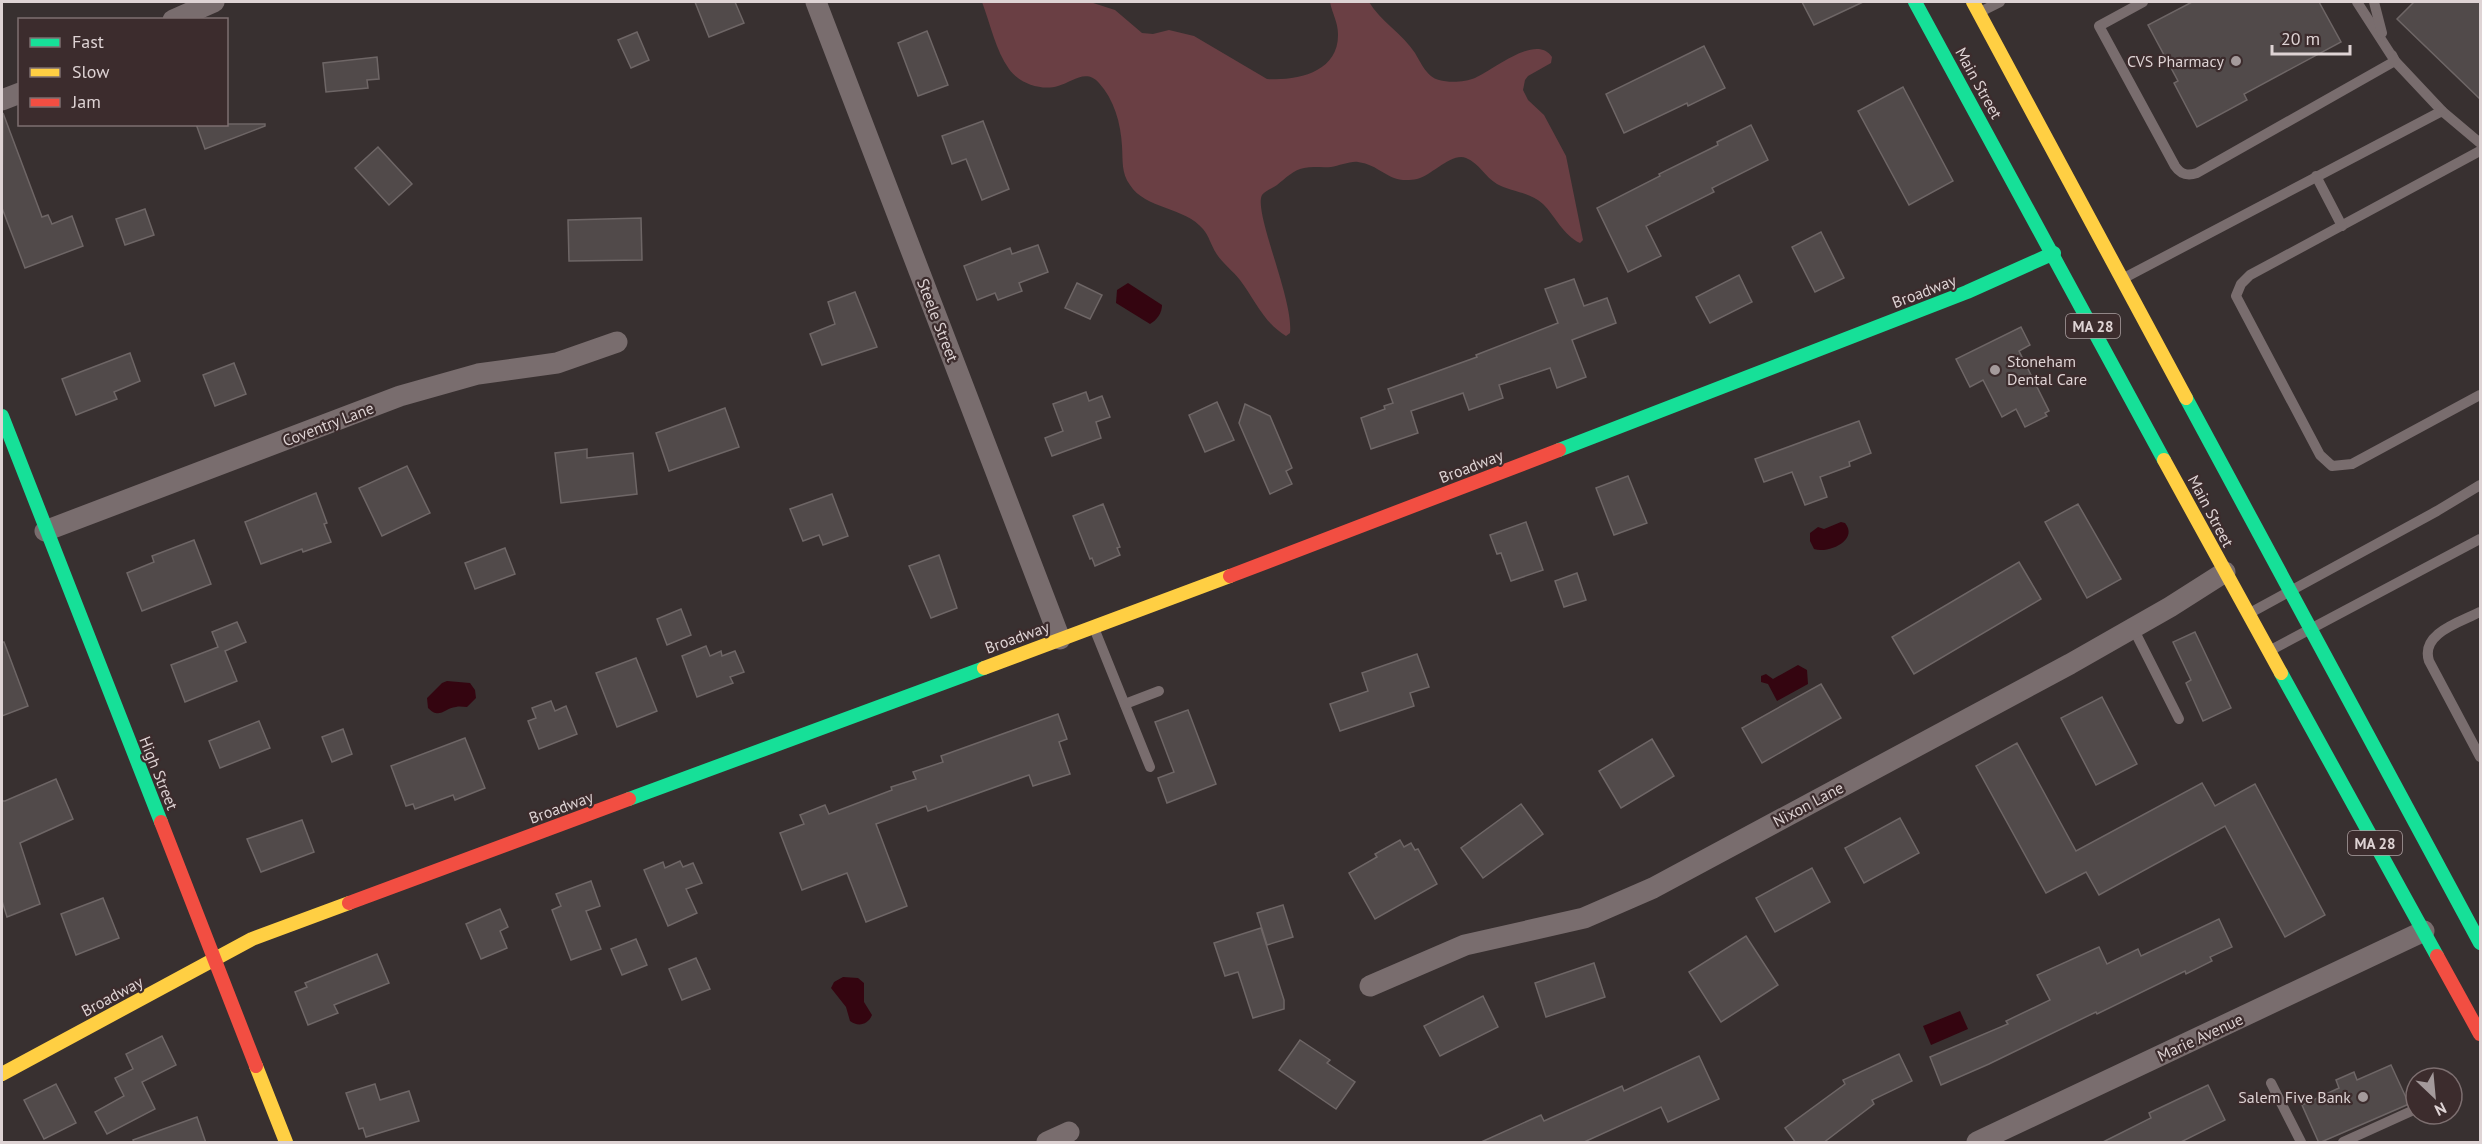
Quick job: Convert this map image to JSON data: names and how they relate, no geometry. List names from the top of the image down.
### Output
{
  "streets": {
    "main road": [
      "Main Street",
      "Broadway",
      "MA 28",
      "High Street"
    ],
    "street": [
      "Steele Street",
      "Coventry Lane",
      "Nixon Lane",
      "Marie Avenue"
    ]
  },
  "crossings": [
    ["Main Street", "Broadway"],
    ["Main Street", "Nixon Lane"],
    ["Main Street", "Marie Avenue"],
    ["Broadway", "Steele Street"],
    ["Broadway", "High Street"],
    ["Coventry Lane", "High Street"]
  ],
  "places": ["CVS Pharmacy", "Stoneham Dental Care", "Salem Five Bank"],
  "legend": ["Fast", "Slow", "Jam"],
  "scale_bar": "20 m",
  "north": "bottom right"
}
